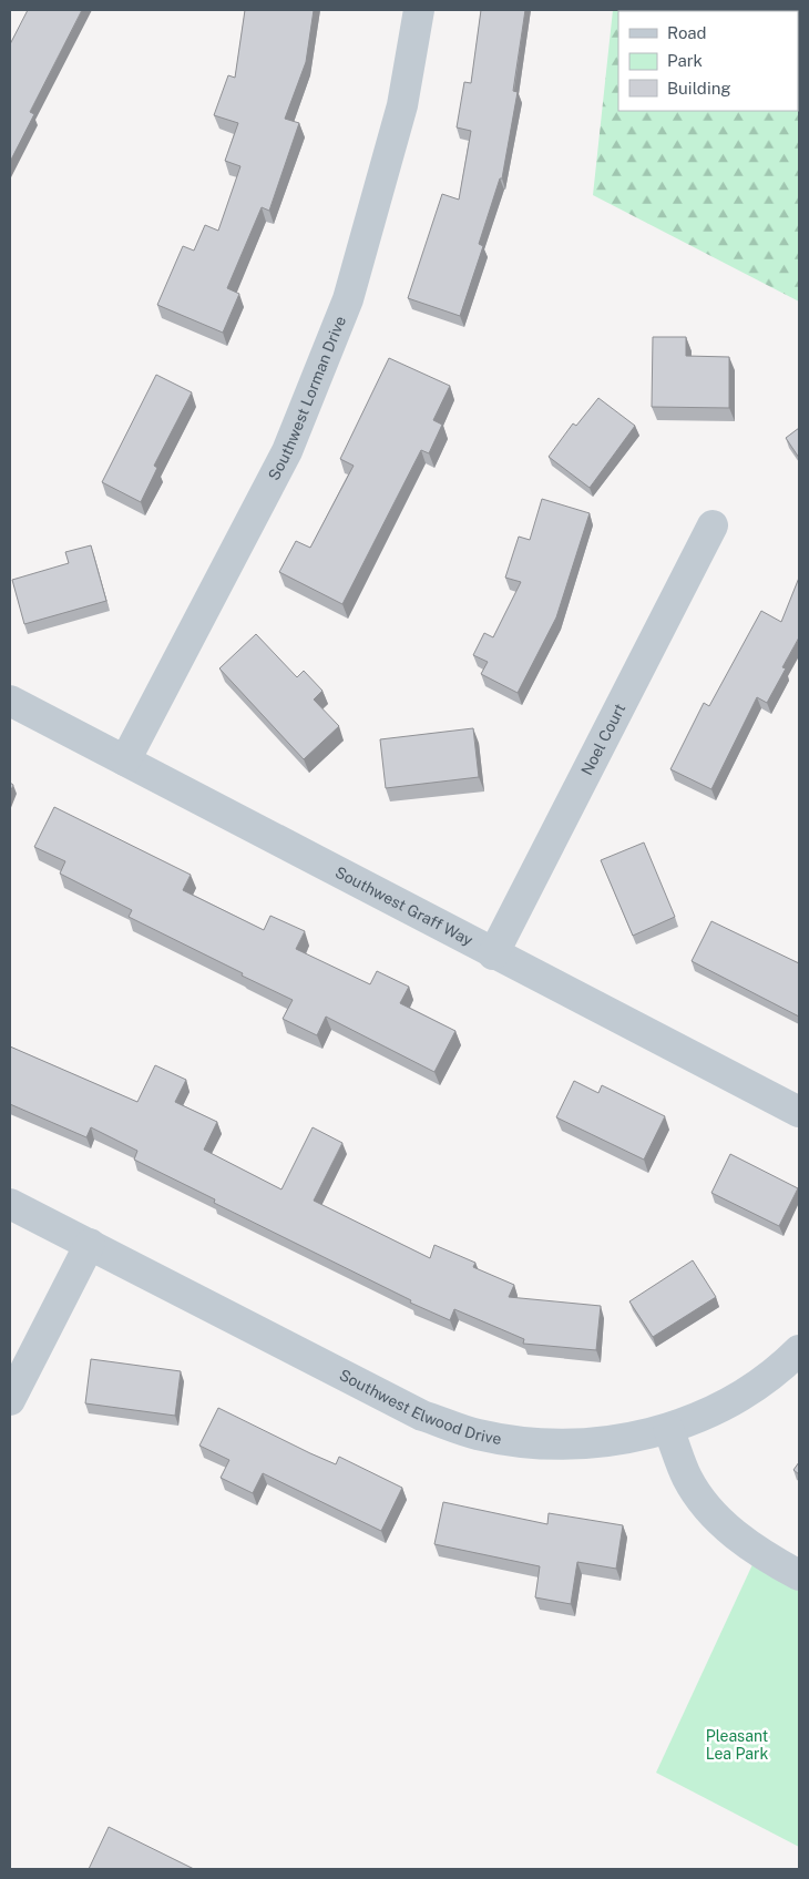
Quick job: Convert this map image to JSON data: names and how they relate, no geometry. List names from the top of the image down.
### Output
{
  "streets": {
    "street": [
      "Southwest Lorman Drive",
      "Noel Court",
      "Southwest Graff Way",
      "Southwest Elwood Drive"
    ]
  },
  "crossings": [
    ["Southwest Lorman Drive", "Southwest Graff Way"],
    ["Noel Court", "Southwest Graff Way"]
  ],
  "parks": ["Pleasant Lea Park"],
  "legend": ["Road", "Park", "Building"]
}
